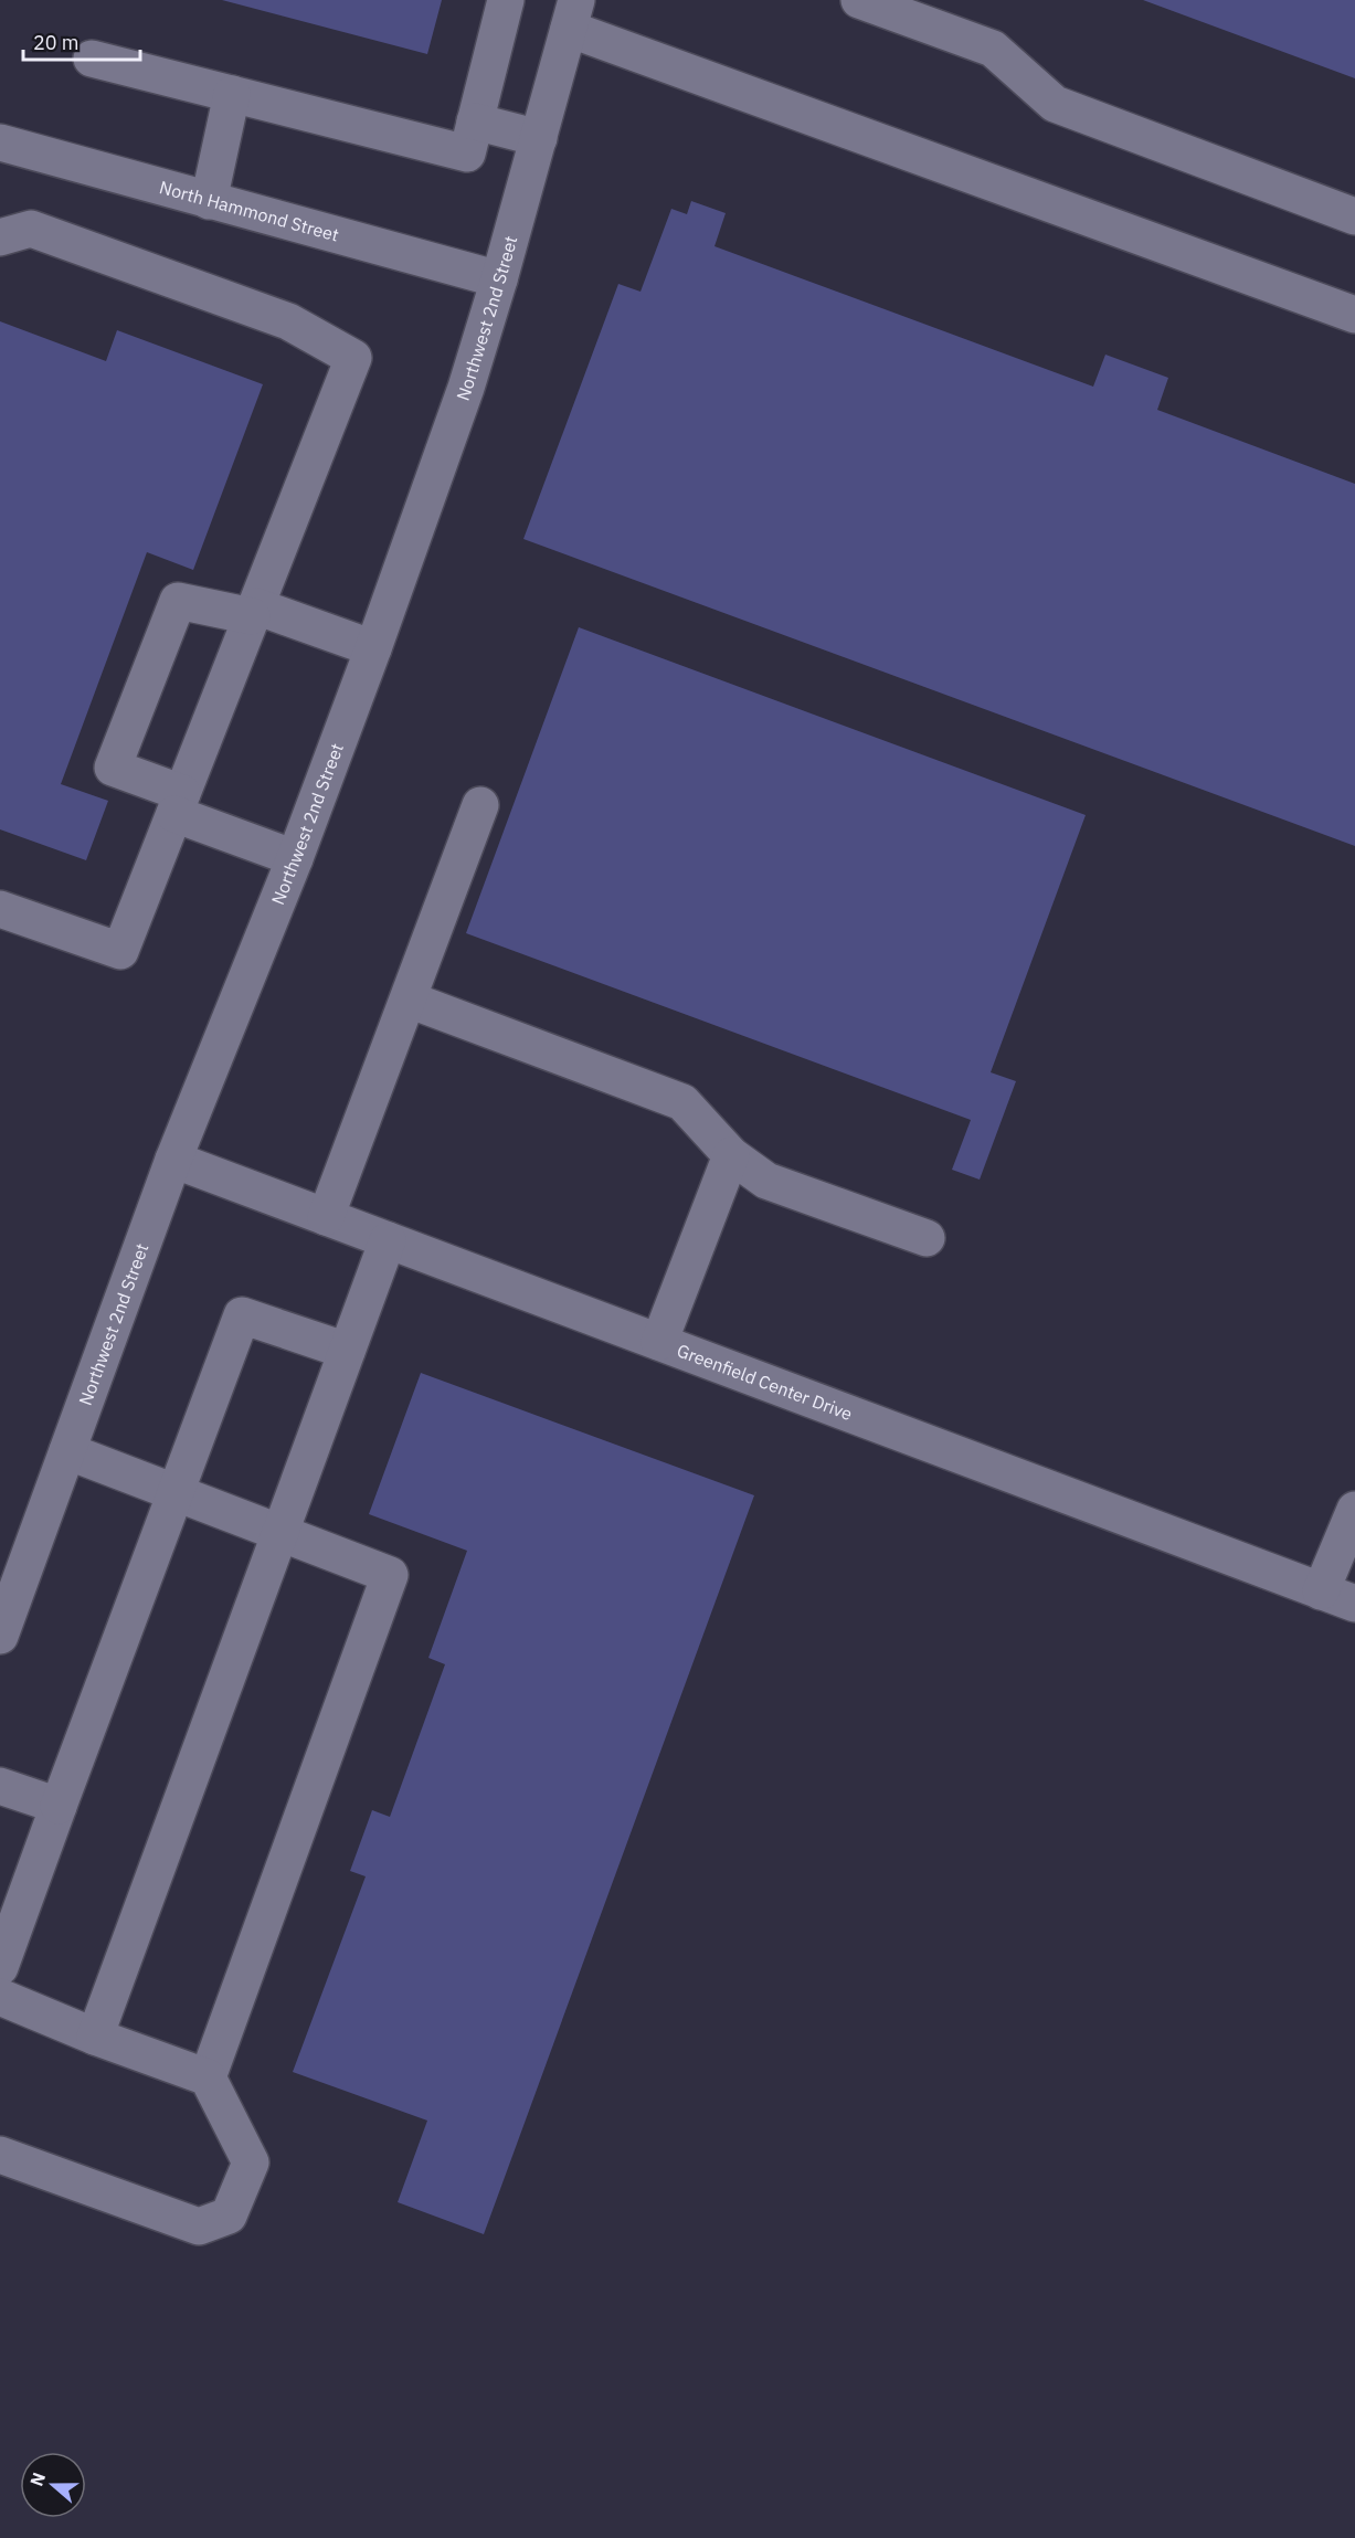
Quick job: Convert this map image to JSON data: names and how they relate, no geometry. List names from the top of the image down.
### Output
{
  "streets": {
    "street": ["North Hammond Street", "Northwest 2nd Street", "Greenfield Center Drive"]
  },
  "crossings": [
    ["North Hammond Street", "Northwest 2nd Street"],
    ["Northwest 2nd Street", "Greenfield Center Drive"]
  ],
  "scale_bar": "20 m",
  "north": "left"
}
